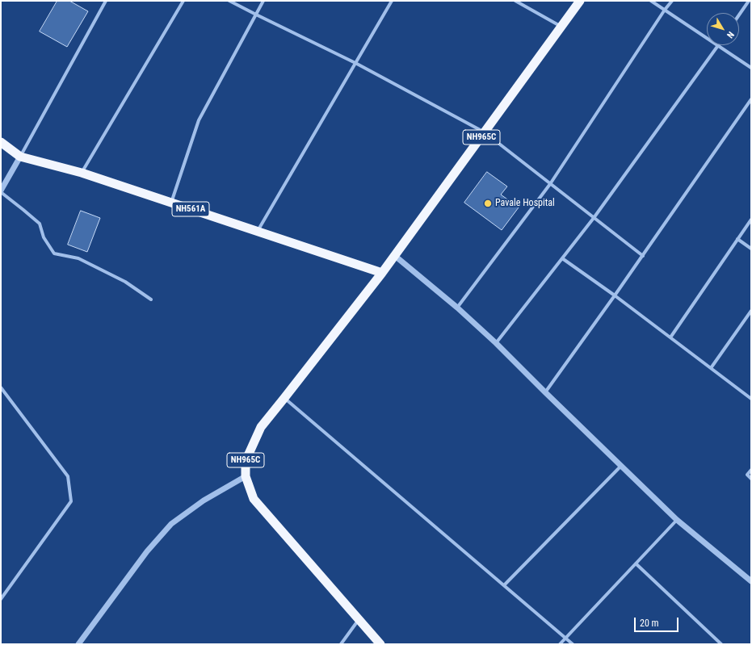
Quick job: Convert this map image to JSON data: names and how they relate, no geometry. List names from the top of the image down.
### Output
{
  "streets": {
    "highway": ["NH965C", "NH561A"]
  },
  "crossings": [
    ["NH965C", "NH561A"]
  ],
  "places": ["Pavale Hospital"],
  "scale_bar": "20 m",
  "north": "bottom right"
}
